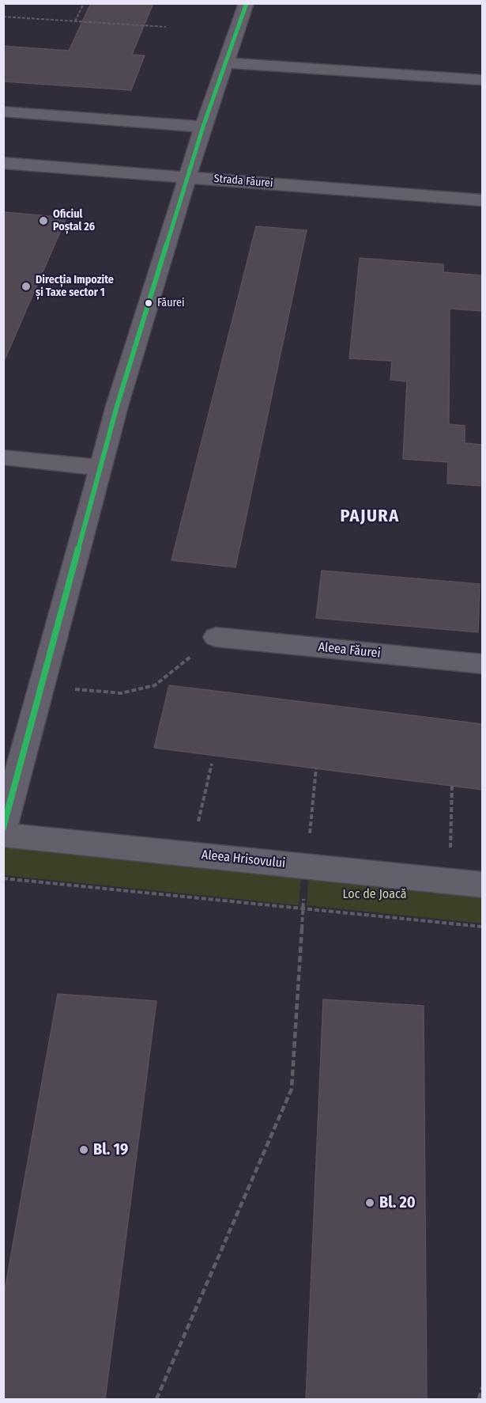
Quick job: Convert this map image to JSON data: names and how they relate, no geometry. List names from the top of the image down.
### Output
{
  "streets": {
    "street": ["Strada Făurei", "Aleea Făurei", "Aleea Hrisovului"]
  },
  "districts": ["PAJURA"],
  "parks": ["Loc de Joacă"],
  "places": [
    "Oficiul Poștal 26",
    "Direcția Impozite și Taxe sector 1",
    "Făurei",
    "Bl. 19",
    "Bl. 20"
  ]
}
